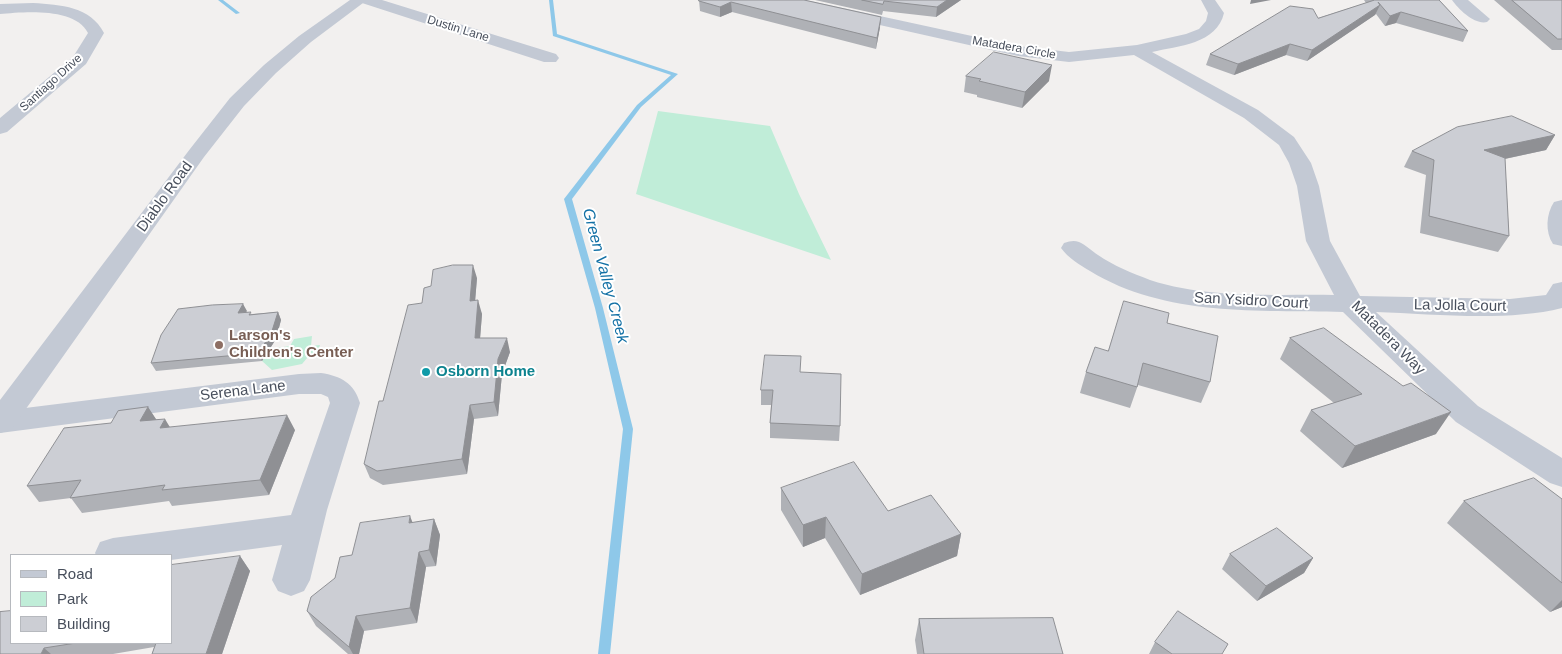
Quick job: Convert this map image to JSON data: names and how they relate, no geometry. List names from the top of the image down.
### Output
{
  "streets": {
    "street": [
      "Dustin Lane",
      "Matadera Circle",
      "Santiago Drive",
      "Diablo Road",
      "San Ysidro Court",
      "La Jolla Court",
      "Matadera Way",
      "Serena Lane"
    ]
  },
  "crossings": [
    ["Matadera Circle", "Matadera Way"],
    ["Diablo Road", "Serena Lane"],
    ["San Ysidro Court", "La Jolla Court"],
    ["San Ysidro Court", "Matadera Way"],
    ["La Jolla Court", "Matadera Way"]
  ],
  "water": ["Green Valley Creek"],
  "places": ["Larson's Children's Center", "Osborn Home"],
  "legend": ["Road", "Park", "Building"]
}
